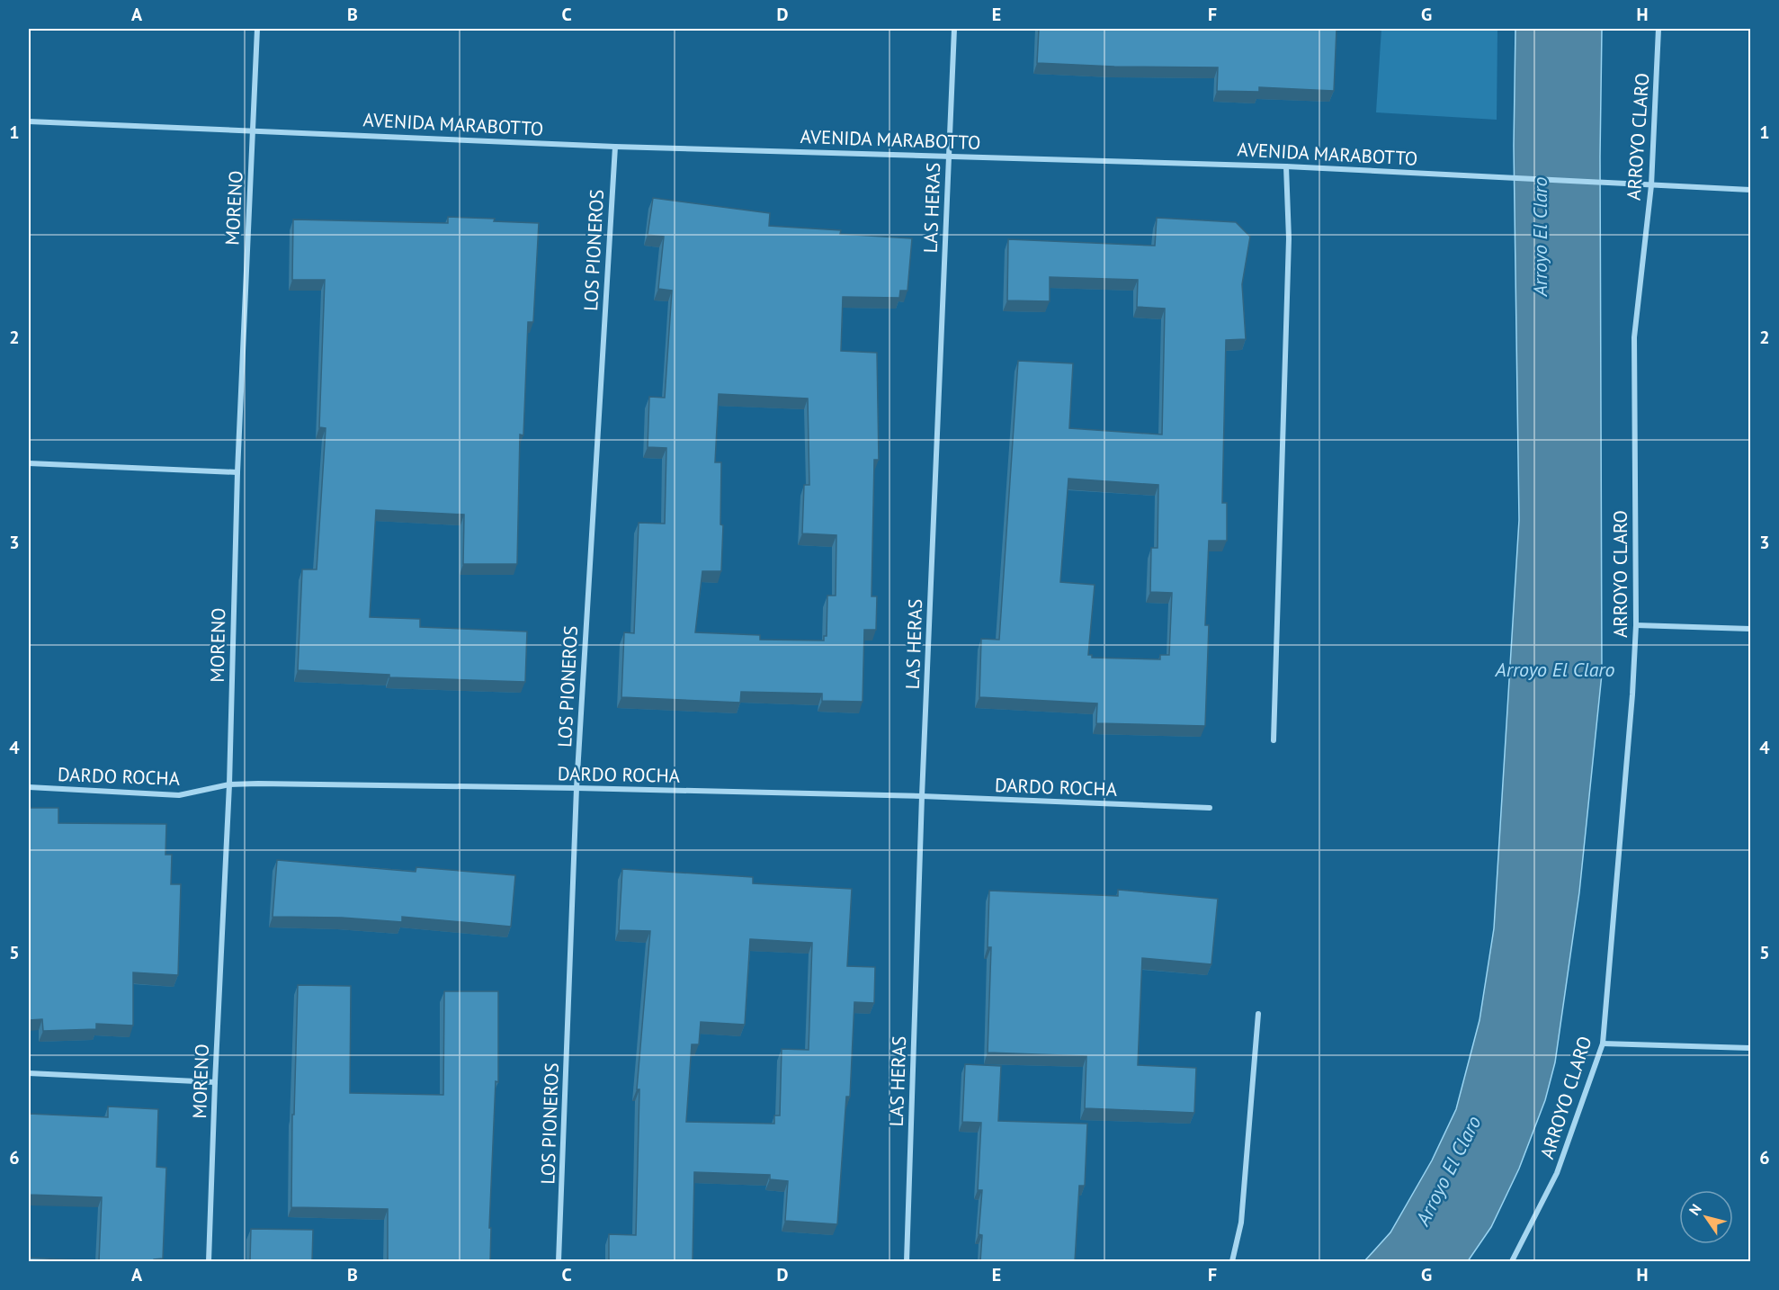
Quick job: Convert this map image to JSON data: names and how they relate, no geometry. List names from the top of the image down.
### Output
{
  "streets": {
    "street": [
      "AVENIDA MARABOTTO",
      "ARROYO CLARO",
      "MORENO",
      "LAS HERAS",
      "LOS PIONEROS",
      "DARDO ROCHA"
    ]
  },
  "crossings": [
    ["AVENIDA MARABOTTO", "ARROYO CLARO"],
    ["AVENIDA MARABOTTO", "MORENO"],
    ["AVENIDA MARABOTTO", "LAS HERAS"],
    ["AVENIDA MARABOTTO", "LOS PIONEROS"],
    ["MORENO", "DARDO ROCHA"],
    ["LAS HERAS", "DARDO ROCHA"],
    ["LOS PIONEROS", "DARDO ROCHA"]
  ],
  "water": ["Arroyo El Claro"],
  "north": "top left",
  "grid": {
    "columns": [
      "A",
      "B",
      "C",
      "D",
      "E",
      "F",
      "G",
      "H"
    ],
    "rows": [
      "1",
      "2",
      "3",
      "4",
      "5",
      "6"
    ]
  }
}
